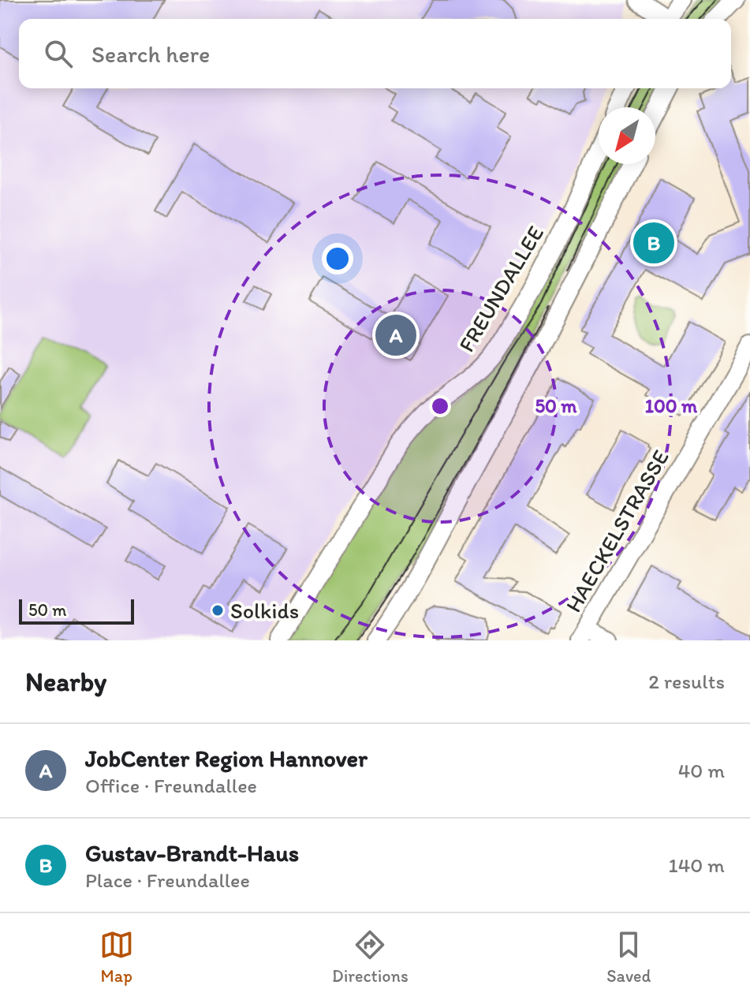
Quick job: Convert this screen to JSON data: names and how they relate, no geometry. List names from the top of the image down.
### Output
{
  "streets": {
    "street": ["FREUNDALLEE", "HAECKELSTRASSE"]
  },
  "places": ["Solkids"],
  "scale_bar": "50 m",
  "north": "bottom left",
  "page": {
    "search": "Search here",
    "pins": ["B", "A"],
    "scale": "50 m",
    "heading": ["Nearby", "2 results"],
    "list": [
      {
        "mark": "A",
        "name": "JobCenter Region Hannover",
        "note": "Office · Freundallee",
        "value": "40 m"
      },
      {
        "mark": "B",
        "name": "Gustav-Brandt-Haus",
        "note": "Place · Freundallee",
        "value": "140 m"
      }
    ],
    "nav": ["Map", "Directions", "Saved"]
  },
  "rings": ["50 m", "100 m"]
}
